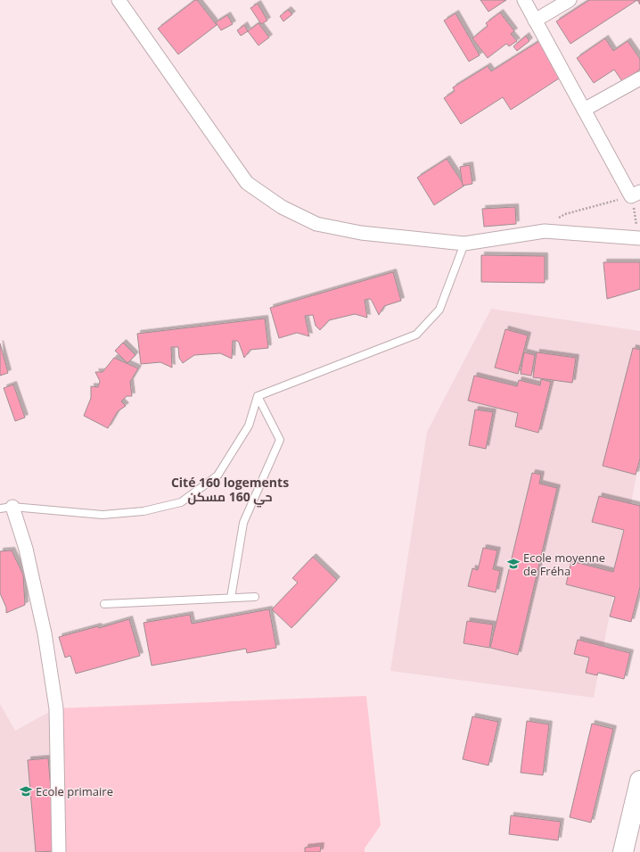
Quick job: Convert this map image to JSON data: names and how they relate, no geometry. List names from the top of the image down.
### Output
{
  "districts": ["Cité 160 logements حي 160 مسكن"],
  "places": {
    "school or university": ["Ecole moyenne de Fréha", "Ecole primaire"]
  }
}
